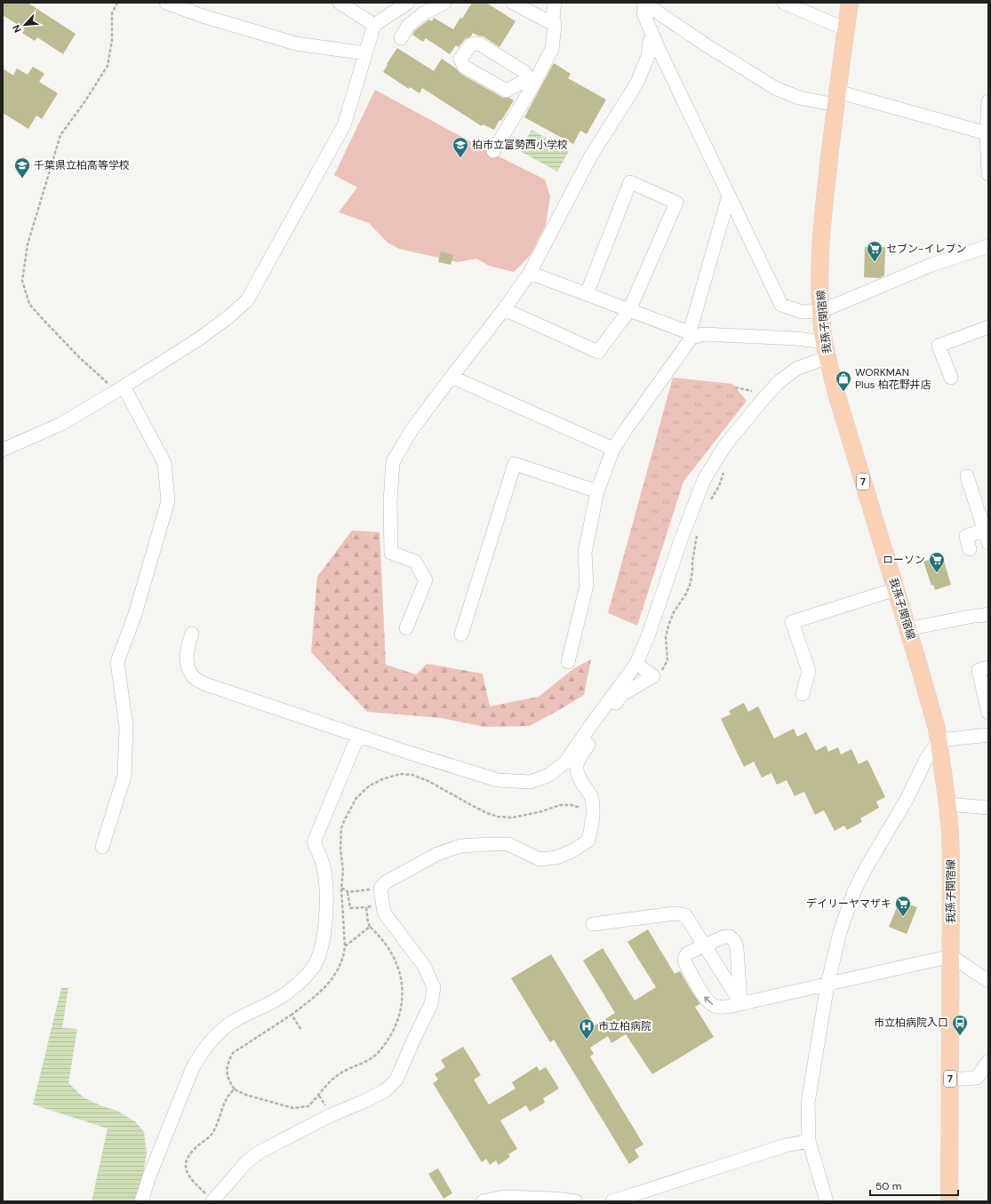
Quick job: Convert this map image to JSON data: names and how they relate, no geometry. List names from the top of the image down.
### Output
{
  "streets": {
    "main road": ["我孫子関宿線", "7"]
  },
  "places": {
    "school or university": ["柏市立富勢西小学校", "千葉県立柏高等学校"],
    "supermarket": ["セブン-イレブン", "ローソン", "デイリーヤマザキ"],
    "shop": ["WORKMAN Plus 柏花野井店"],
    "bus stop": ["市立柏病院入口"],
    "hospital": ["市立柏病院"]
  },
  "scale_bar": "50 m",
  "north": "bottom left"
}
